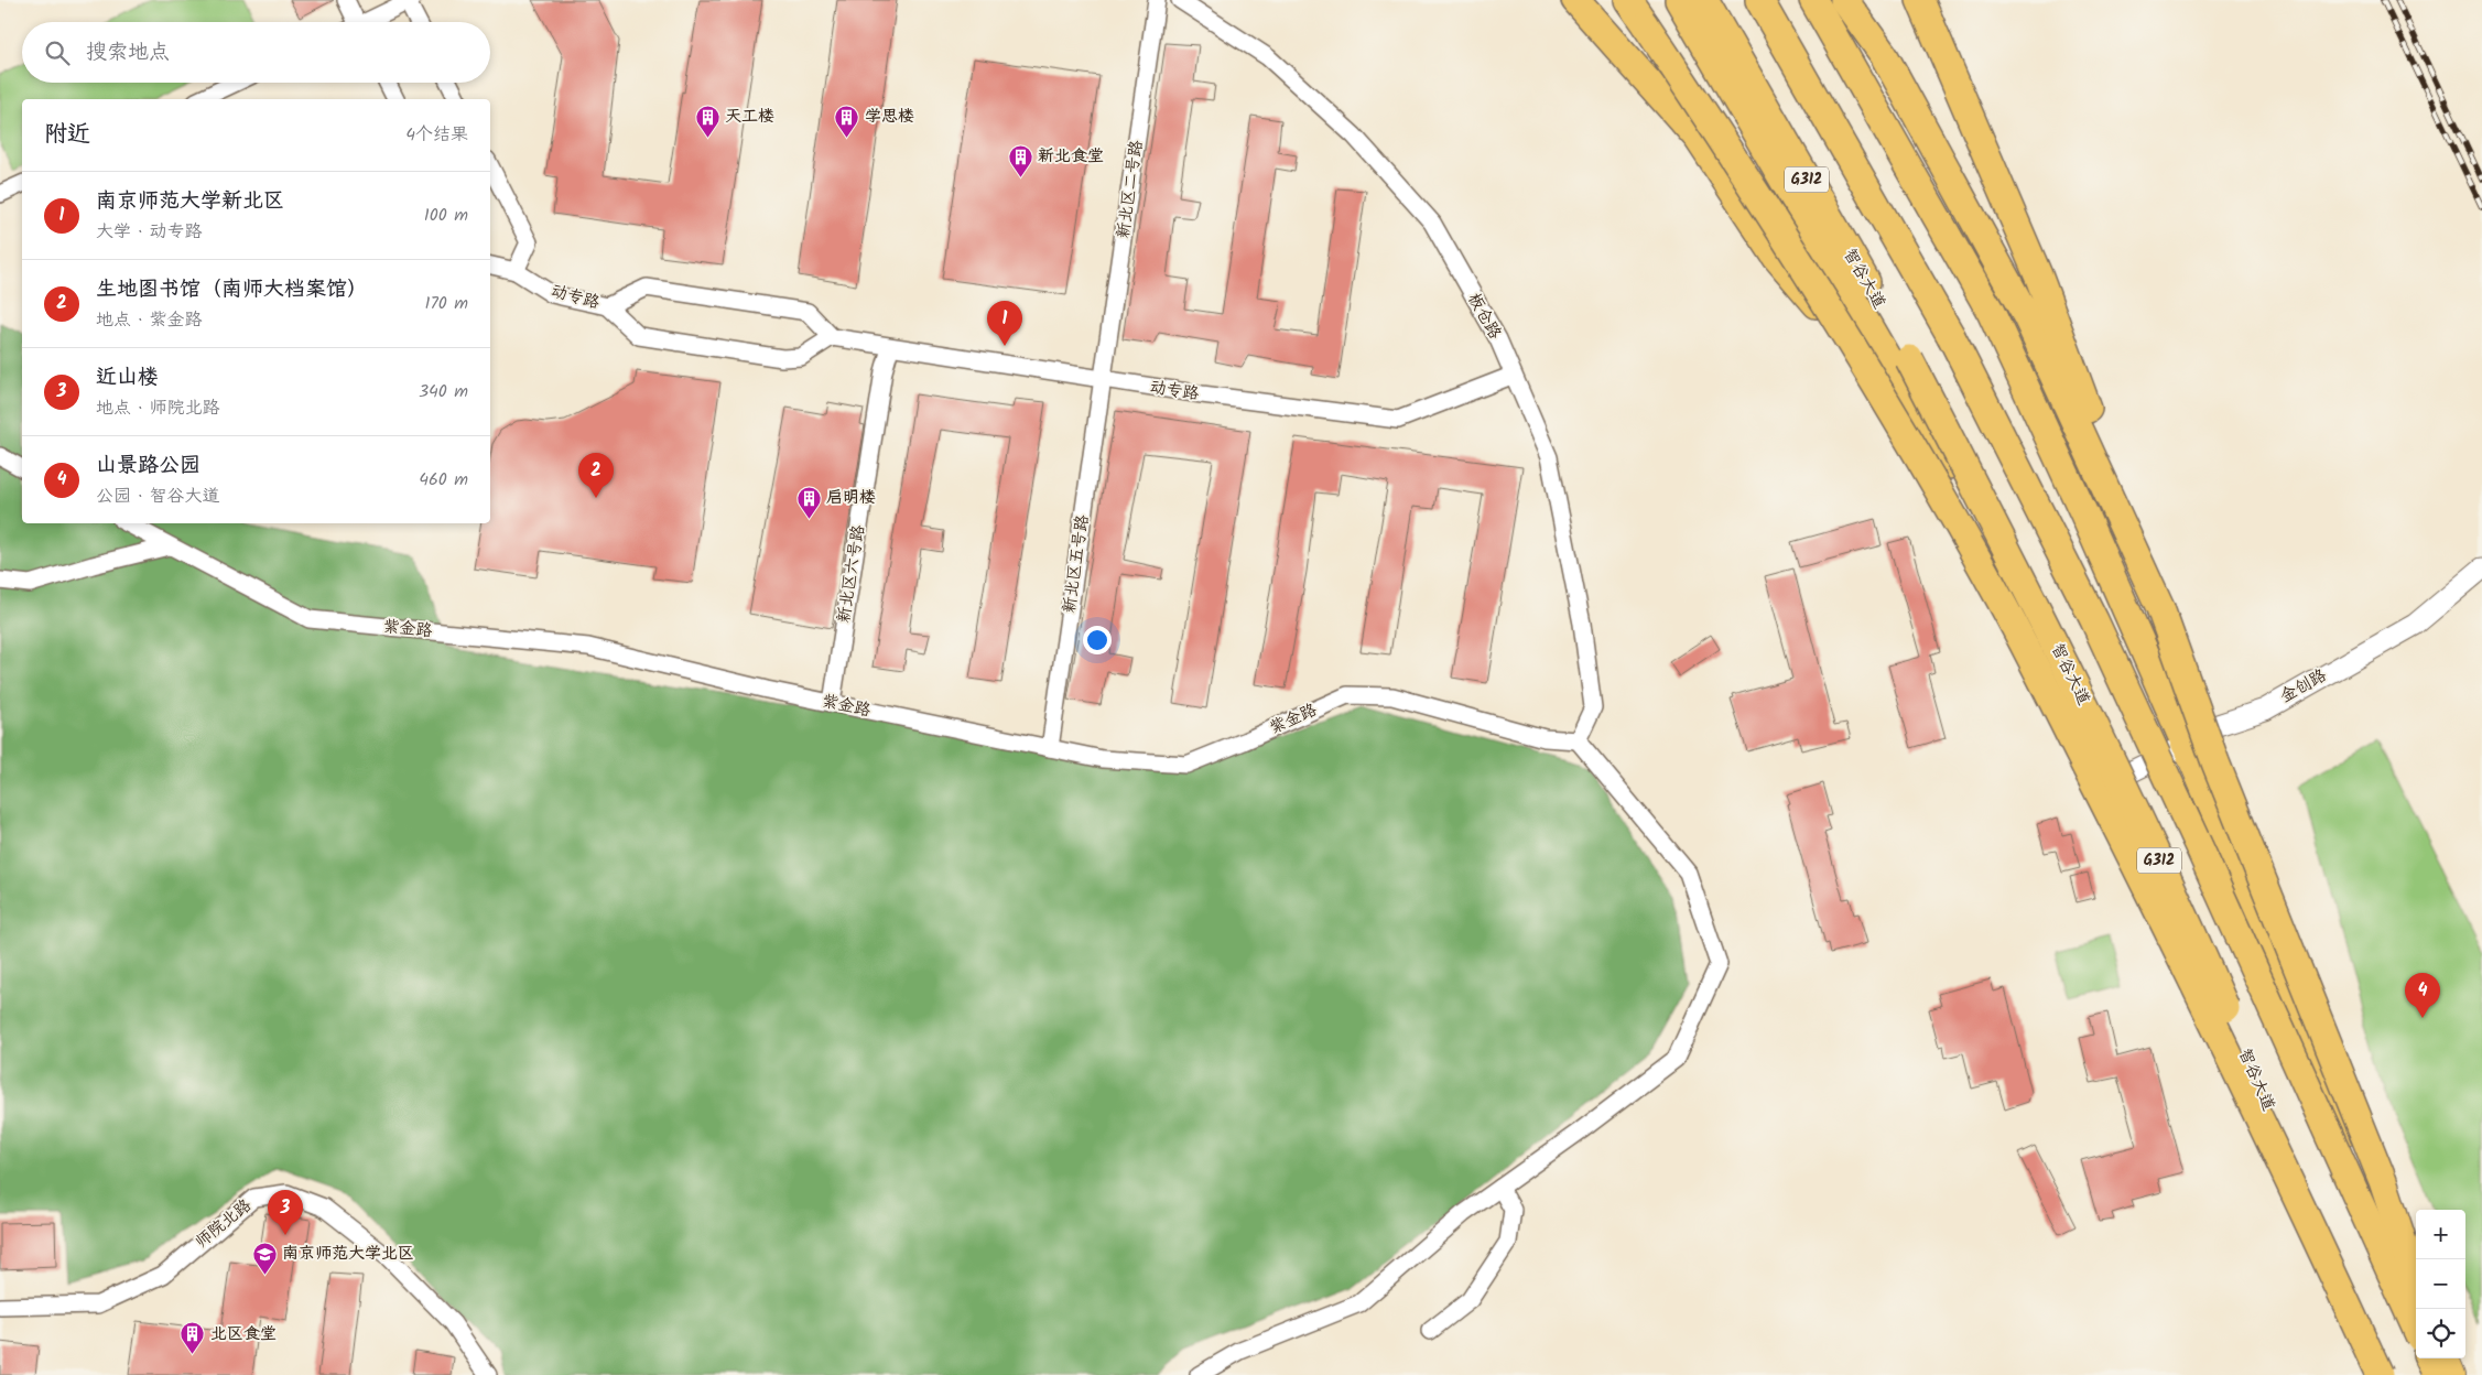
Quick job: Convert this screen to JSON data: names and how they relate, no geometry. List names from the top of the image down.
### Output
{
  "streets": {
    "highway": ["G312", "智谷大道"],
    "street": [
      "新北区二号路",
      "动专路",
      "板仓路",
      "新北区五号路",
      "新北区六号路",
      "紫金路",
      "金创路",
      "师院北路"
    ]
  },
  "crossings": [
    ["新北区二号路", "动专路"],
    ["新北区二号路", "新北区五号路"],
    ["智谷大道", "金创路"],
    ["动专路", "板仓路"],
    ["动专路", "新北区五号路"],
    ["动专路", "新北区六号路"],
    ["板仓路", "紫金路"],
    ["新北区五号路", "紫金路"],
    ["新北区六号路", "紫金路"]
  ],
  "places": {
    "building": [
      "天工楼",
      "学思楼",
      "新北食堂",
      "启明楼",
      "北区食堂"
    ],
    "school or university": ["南京师范大学北区"]
  },
  "page": {
    "search": "搜索地点",
    "heading": ["附近", "4个结果"],
    "list": [
      {
        "mark": "1",
        "name": "南京师范大学新北区",
        "note": "大学 · 动专路",
        "value": "100 m"
      },
      {
        "mark": "2",
        "name": "生地图书馆（南师大档案馆）",
        "note": "地点 · 紫金路",
        "value": "170 m"
      },
      {
        "mark": "3",
        "name": "近山楼",
        "note": "地点 · 师院北路",
        "value": "340 m"
      },
      {
        "mark": "4",
        "name": "山景路公园",
        "note": "公园 · 智谷大道",
        "value": "460 m"
      }
    ],
    "pins": [
      "1",
      "2",
      "4",
      "3"
    ],
    "map_buttons": ["+", "−"]
  }
}
